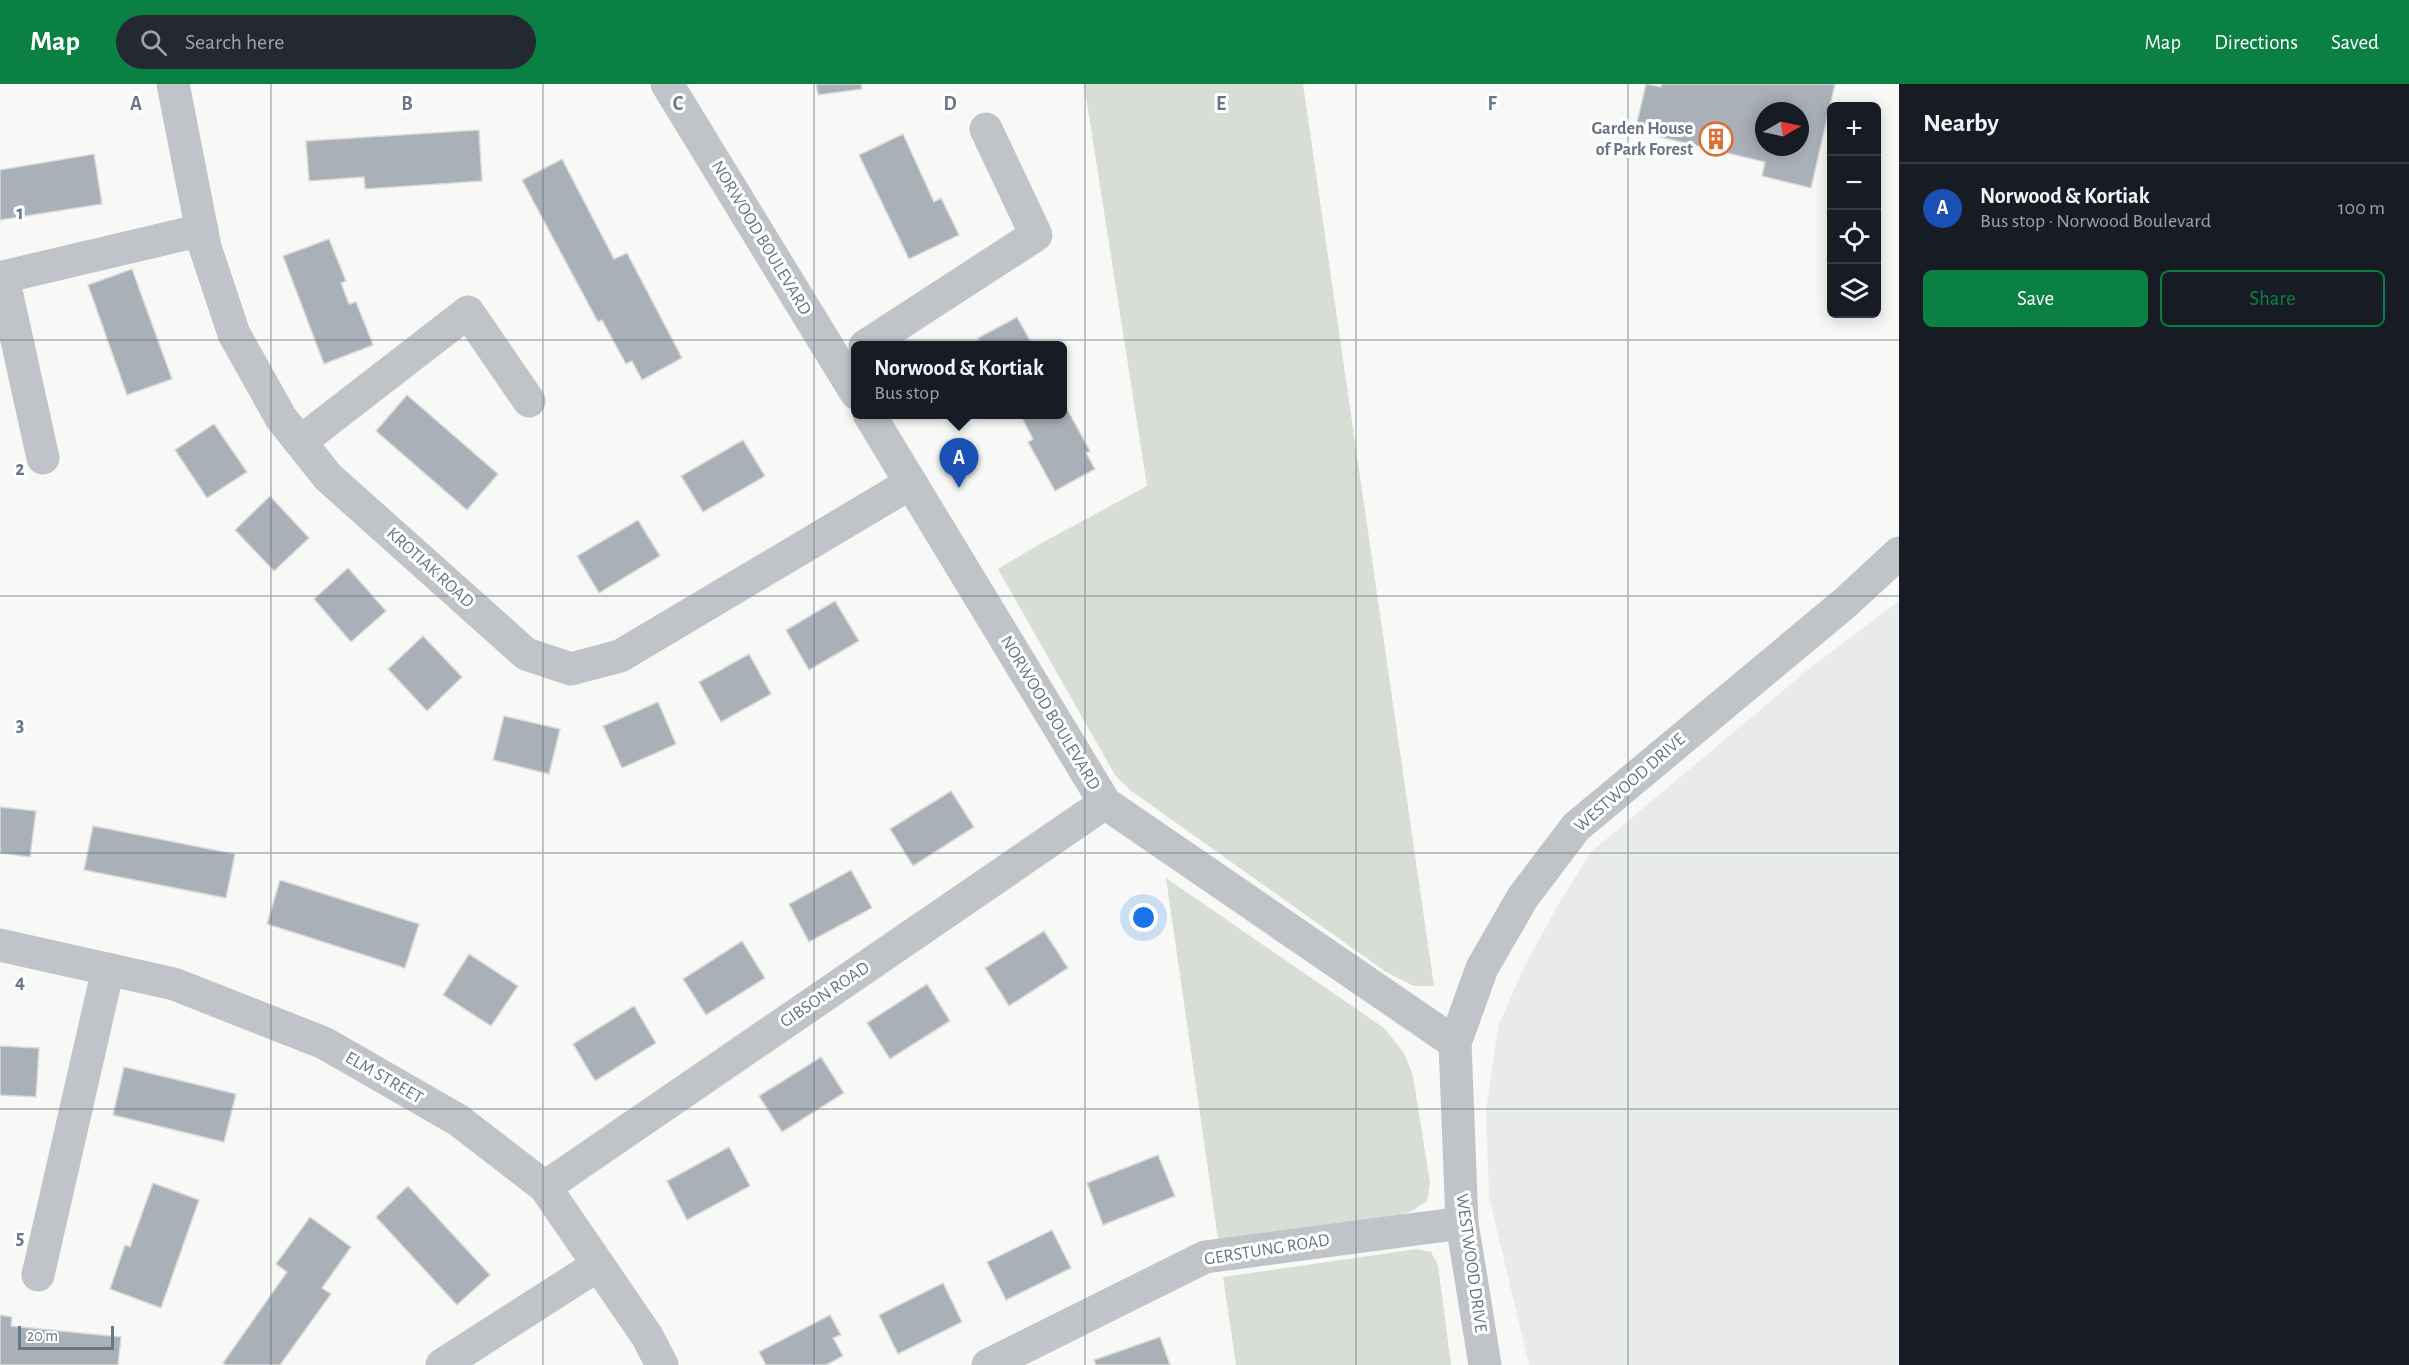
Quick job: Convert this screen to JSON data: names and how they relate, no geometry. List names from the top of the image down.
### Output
{
  "streets": {
    "street": [
      "NORWOOD BOULEVARD",
      "KROTIAK ROAD",
      "WESTWOOD DRIVE",
      "GIBSON ROAD",
      "ELM STREET",
      "GERSTUNG ROAD"
    ]
  },
  "crossings": [
    ["NORWOOD BOULEVARD", "KROTIAK ROAD"],
    ["NORWOOD BOULEVARD", "WESTWOOD DRIVE"],
    ["NORWOOD BOULEVARD", "GIBSON ROAD"],
    ["WESTWOOD DRIVE", "GERSTUNG ROAD"],
    ["GIBSON ROAD", "ELM STREET"]
  ],
  "places": {
    "building": ["Garden House of Park Forest"]
  },
  "scale_bar": "20 m",
  "north": "right",
  "page": {
    "header": "Map",
    "search": "Search here",
    "nav": ["Map", "Directions", "Saved"],
    "heading": "Nearby",
    "map_buttons": ["+", "−"],
    "list": [
      {
        "mark": "A",
        "name": "Norwood & Kortiak",
        "note": "Bus stop · Norwood Boulevard",
        "value": "100 m"
      }
    ],
    "buttons": ["Save", "Share"],
    "popup": ["Norwood & Kortiak", "Bus stop"],
    "pins": "A",
    "scale": "20 m"
  },
  "grid": {
    "columns": [
      "A",
      "B",
      "C",
      "D",
      "E",
      "F"
    ],
    "rows": [
      "1",
      "2",
      "3",
      "4",
      "5"
    ]
  }
}
